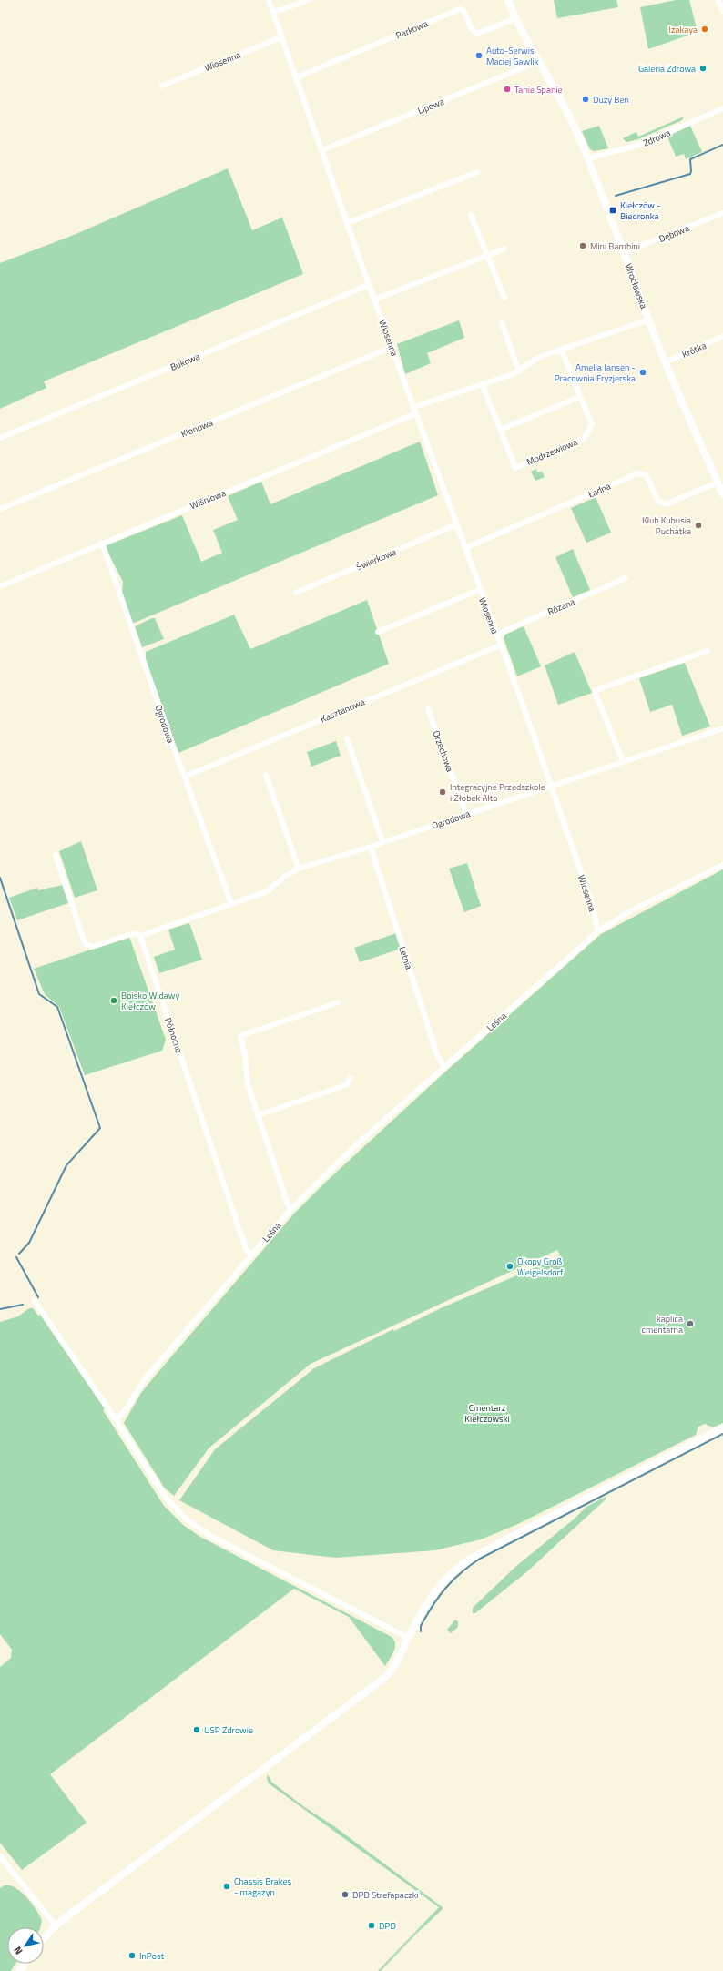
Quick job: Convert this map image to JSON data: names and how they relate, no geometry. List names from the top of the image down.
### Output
{
  "streets": {
    "street": [
      "Parkowa",
      "Wiosenna",
      "Lipowa",
      "Zdrowa",
      "Dębowa",
      "Wrocławska",
      "Krótka",
      "Bukowa",
      "Klonowa",
      "Modrzewiowa",
      "Ładna",
      "Wiśniowa",
      "Świerkowa",
      "Różana",
      "Kasztanowa",
      "Ogrodowa",
      "Orzechowa",
      "Letnia",
      "Leśna",
      "Północna"
    ]
  },
  "crossings": [
    ["Parkowa", "Wiosenna"],
    ["Parkowa", "Wrocławska"],
    ["Wiosenna", "Lipowa"],
    ["Wiosenna", "Bukowa"],
    ["Wiosenna", "Klonowa"],
    ["Wiosenna", "Ładna"],
    ["Wiosenna", "Wiśniowa"],
    ["Wiosenna", "Świerkowa"],
    ["Wiosenna", "Różana"],
    ["Wiosenna", "Kasztanowa"],
    ["Wiosenna", "Ogrodowa"],
    ["Wiosenna", "Leśna"],
    ["Lipowa", "Wrocławska"],
    ["Zdrowa", "Wrocławska"],
    ["Dębowa", "Wrocławska"],
    ["Wrocławska", "Krótka"],
    ["Wrocławska", "Ładna"],
    ["Wiśniowa", "Ogrodowa"],
    ["Kasztanowa", "Ogrodowa"],
    ["Ogrodowa", "Orzechowa"],
    ["Ogrodowa", "Letnia"],
    ["Ogrodowa", "Północna"],
    ["Letnia", "Leśna"],
    ["Leśna", "Północna"]
  ],
  "parks": ["Cmentarz Kiełczowski"],
  "places": {
    "other": [
      "Izakaya",
      "Auto-Serwis Maciej Gawlik",
      "Galeria Zdrowa",
      "Tanie Spanie",
      "Duży Ben",
      "Mini Bambini",
      "Amelia Jansen - Pracownia Fryzjerska",
      "Klub Kubusia Puchatka",
      "Integracyjne Przedszkole i Żłobek Alto",
      "Boisko Widawy Kiełczów",
      "Okopy Groß Weigelsdorf",
      "kaplica cmentarna",
      "USP Zdrowie",
      "Chassis Brakes - magazyn",
      "DPD Strefapaczki",
      "DPD",
      "InPost"
    ],
    "transit": ["Kiełczów - Biedronka"]
  },
  "north": "bottom left"
}
